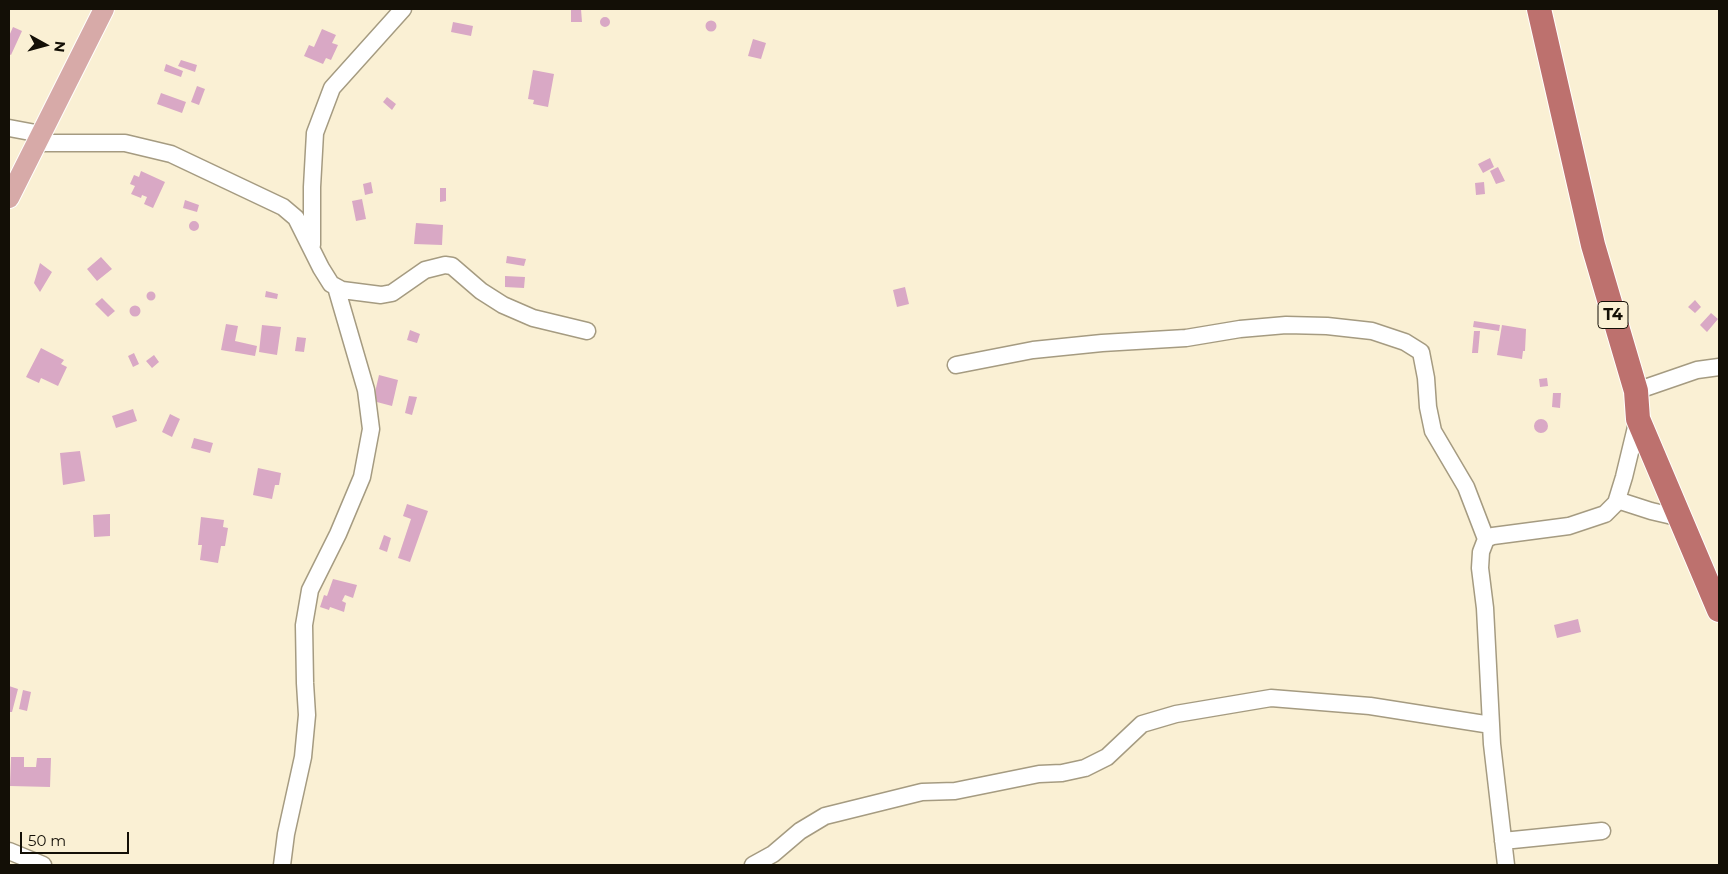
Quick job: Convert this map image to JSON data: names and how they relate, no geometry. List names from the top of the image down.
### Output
{
  "streets": {
    "highway": ["T4"]
  },
  "scale_bar": "50 m",
  "north": "right"
}
